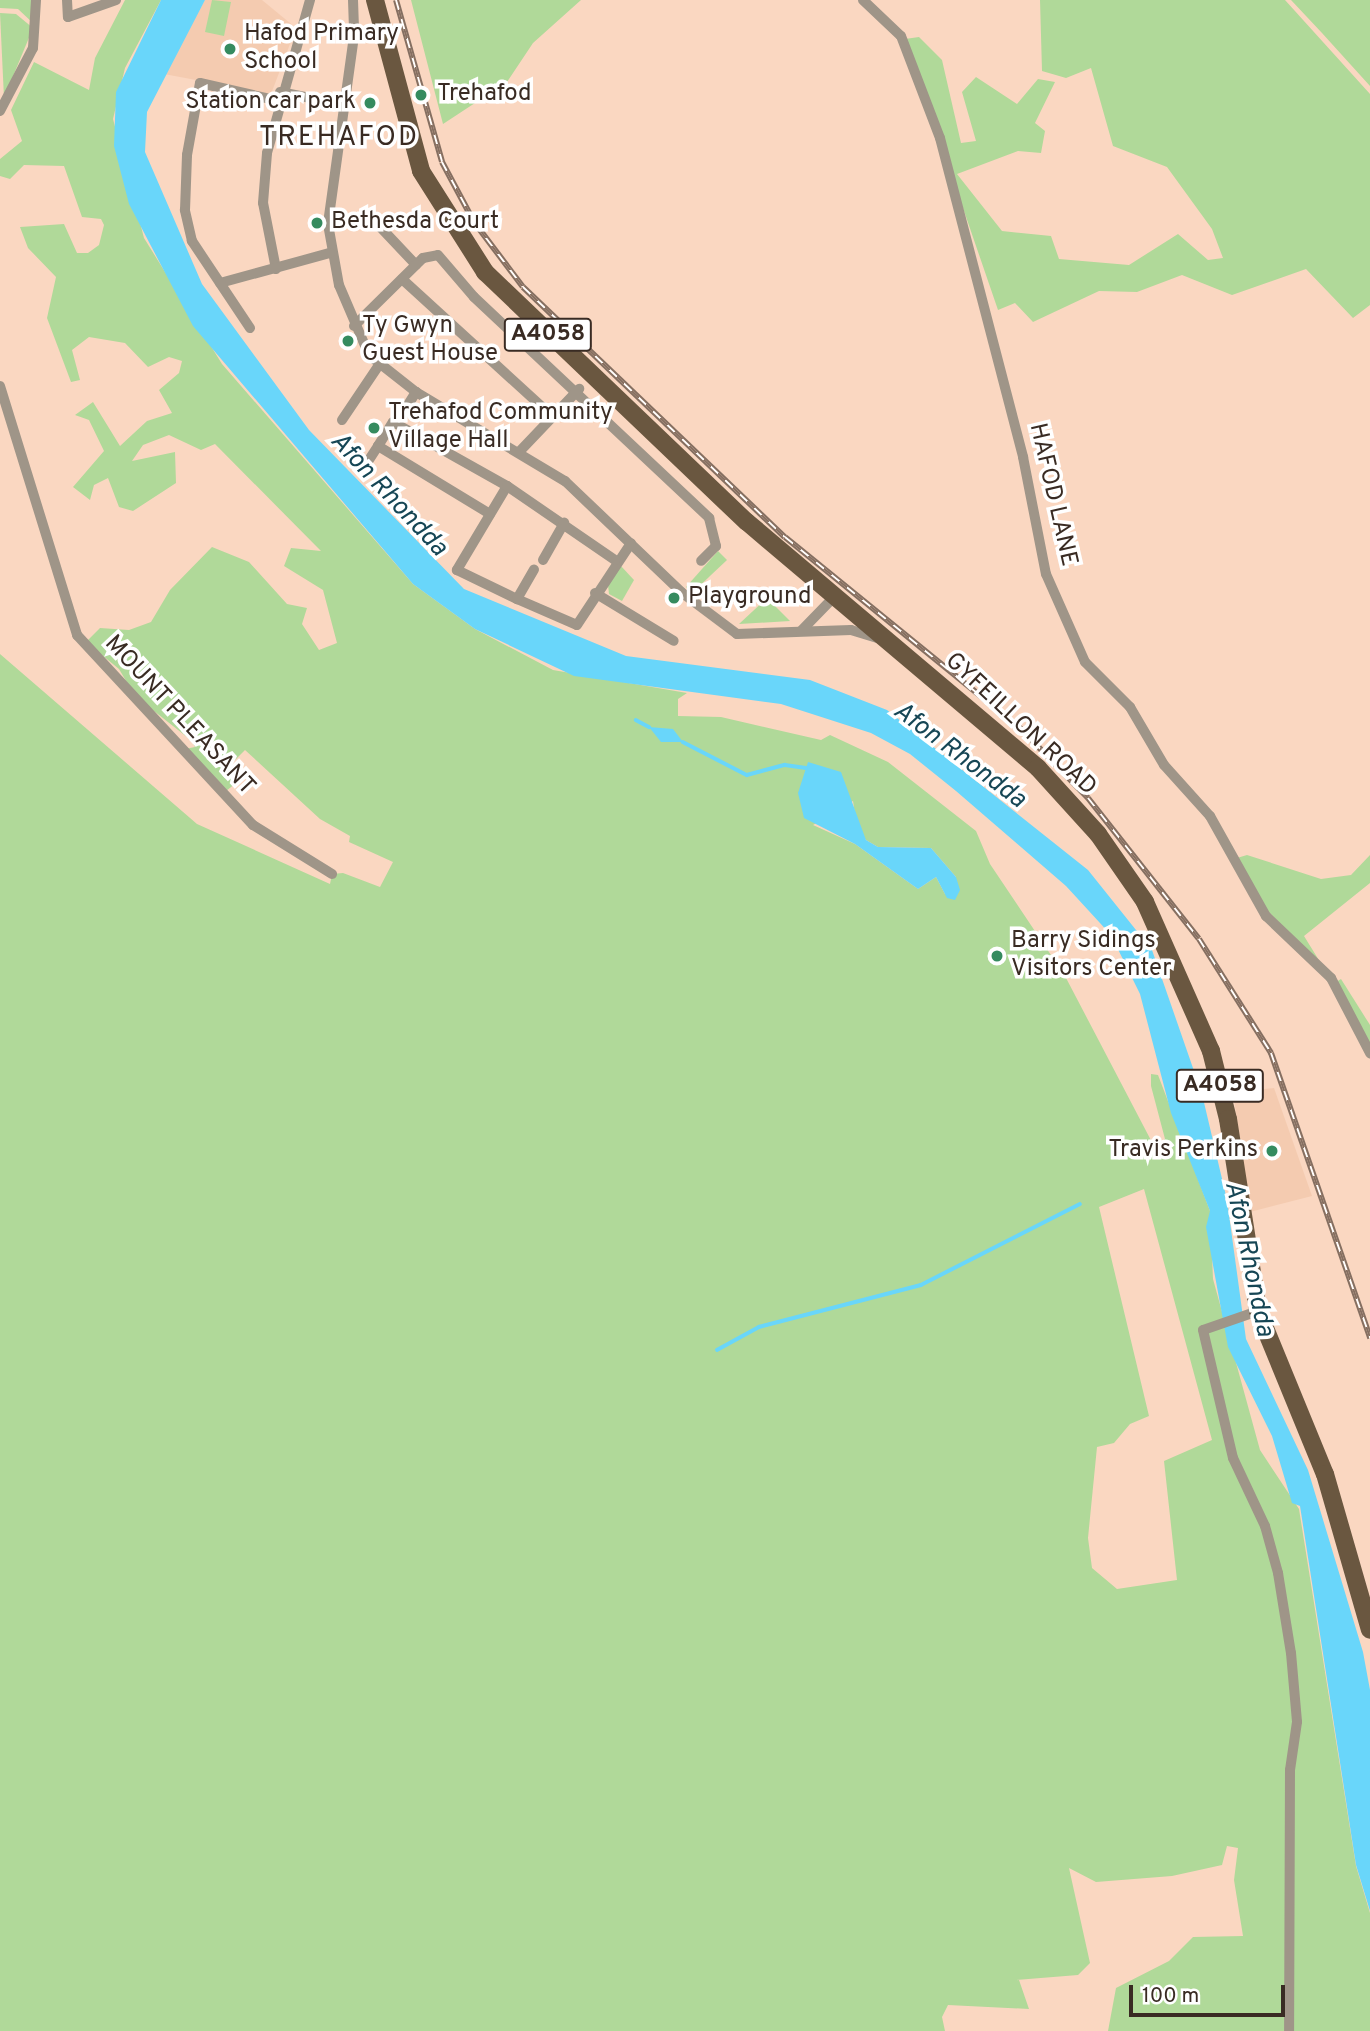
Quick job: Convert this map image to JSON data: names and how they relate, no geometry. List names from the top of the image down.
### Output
{
  "streets": {
    "main road": ["A4058", "GYFEILLON ROAD"],
    "street": ["HAFOD LANE", "MOUNT PLEASANT"]
  },
  "crossings": [
    ["A4058", "GYFEILLON ROAD"]
  ],
  "districts": ["TREHAFOD"],
  "water": ["Afon Rhondda"],
  "places": [
    "Hafod Primary School",
    "Trehafod",
    "Station car park",
    "Bethesda Court",
    "Ty Gwyn Guest House",
    "Trehafod Community Village Hall",
    "Playground",
    "Barry Sidings Visitors Center",
    "Travis Perkins"
  ],
  "scale_bar": "100 m"
}
